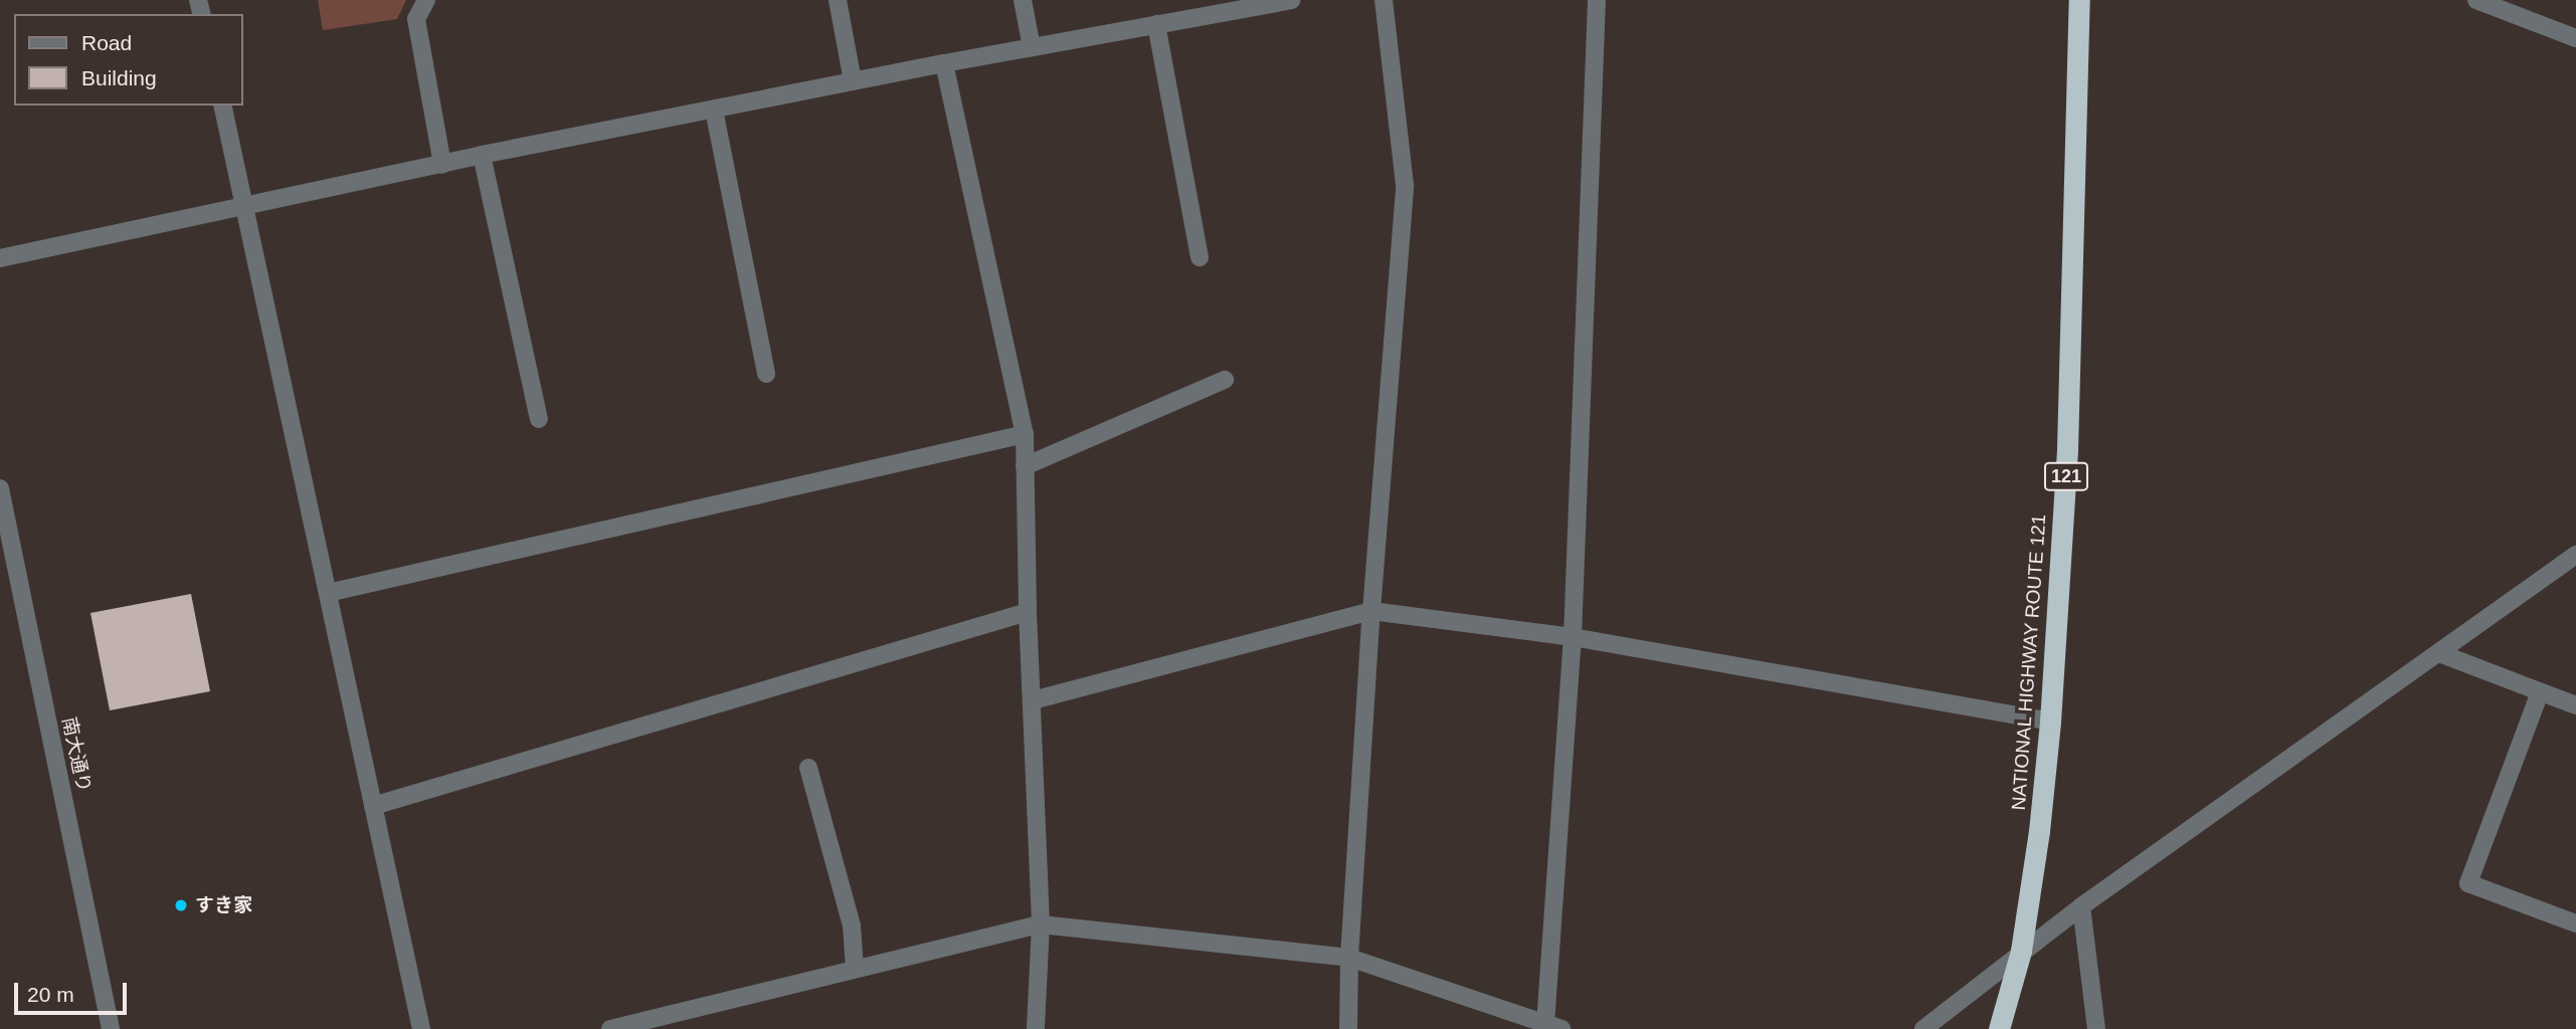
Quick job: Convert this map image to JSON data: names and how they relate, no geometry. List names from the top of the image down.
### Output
{
  "streets": {
    "highway": ["121", "NATIONAL HIGHWAY ROUTE 121"],
    "street": ["南大通り"]
  },
  "places": ["すき家"],
  "legend": ["Road", "Building"],
  "scale_bar": "20 m"
}
